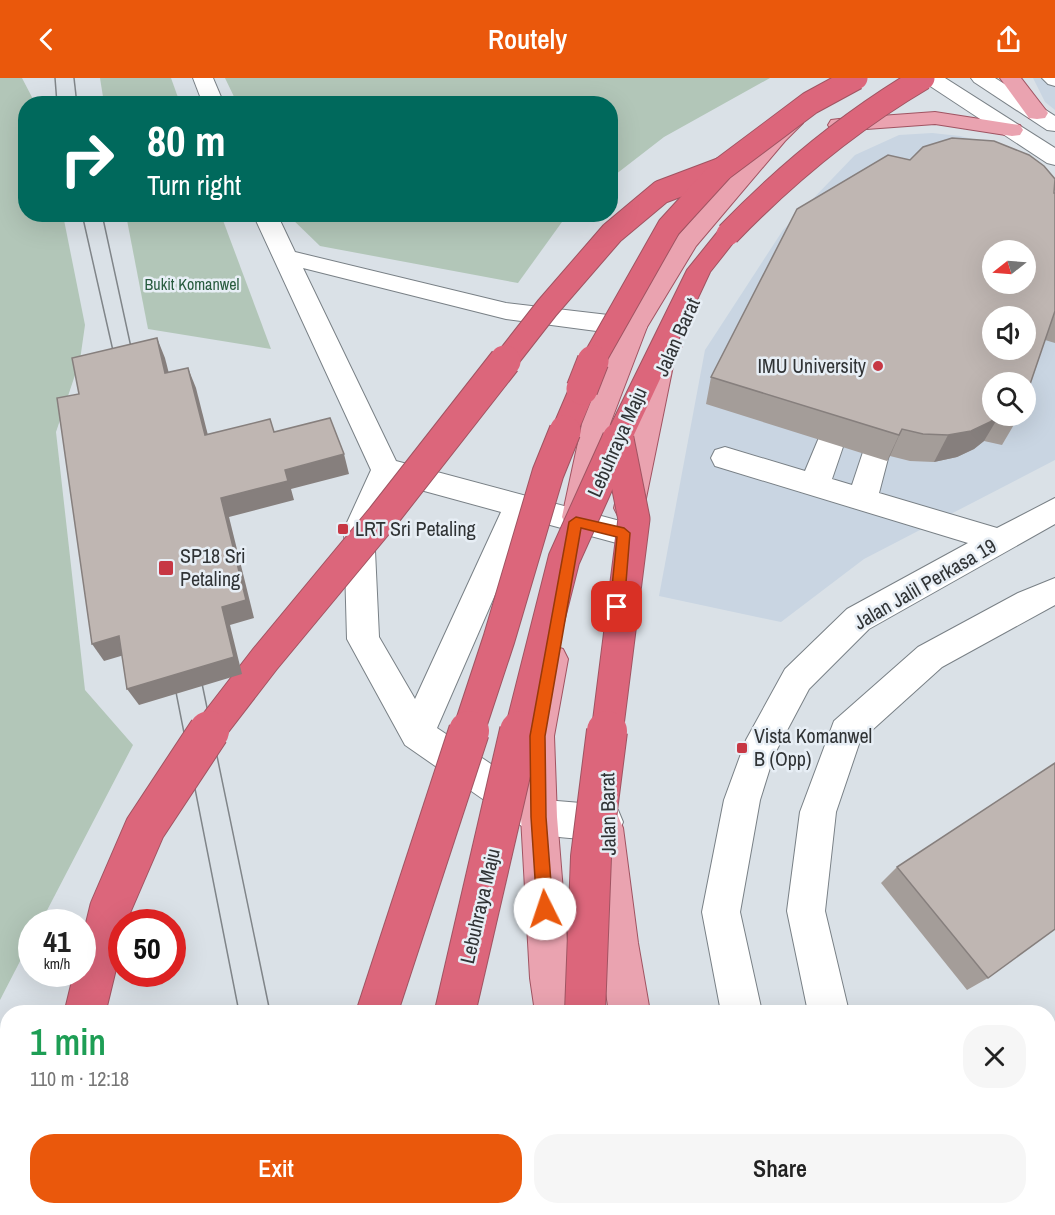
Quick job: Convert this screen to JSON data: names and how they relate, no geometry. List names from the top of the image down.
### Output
{
  "streets": {
    "highway": ["Lebuhraya Maju"],
    "main road": ["Jalan Barat"],
    "street": ["Jalan Jalil Perkasa 19"]
  },
  "parks": ["Bukit Komanwel"],
  "places": {
    "other": ["IMU University"],
    "transit": ["LRT Sri Petaling", "SP18 Sri Petaling", "Vista Komanwel B (Opp)"]
  },
  "north": "left",
  "page": {
    "header": "Routely",
    "turn": ["80 m", "Turn right"],
    "speed": "41 km/h",
    "limit": "50",
    "heading": ["1 min", "110 m · 12:18"],
    "buttons": ["Exit", "Share"]
  }
}
